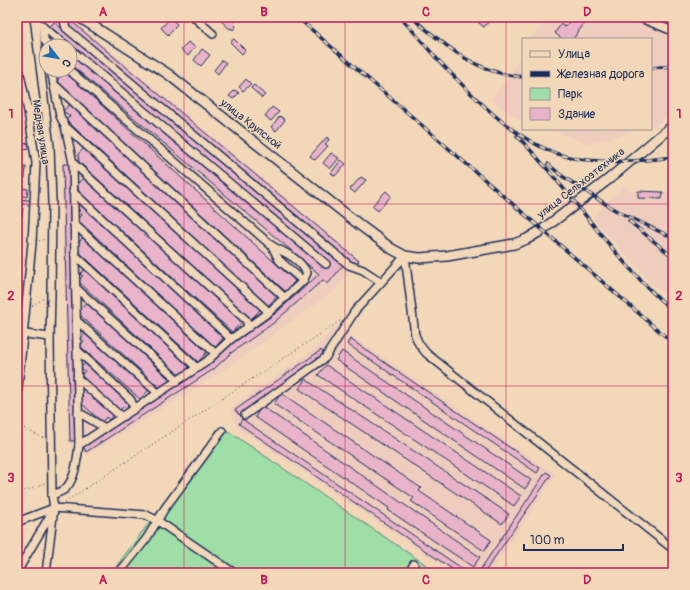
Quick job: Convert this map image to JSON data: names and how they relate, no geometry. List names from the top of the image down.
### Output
{
  "streets": {
    "main road": ["улица Крупской", "улица Сельхозтехника"],
    "street": ["Медная улица"]
  },
  "crossings": [
    ["улица Крупской", "улица Сельхозтехника"]
  ],
  "legend": [
    "Улица",
    "Железная дорога",
    "Парк",
    "Здание"
  ],
  "scale_bar": "100 m",
  "north": "bottom right",
  "grid": {
    "columns": [
      "A",
      "B",
      "C",
      "D"
    ],
    "rows": ["1", "2", "3"]
  }
}
